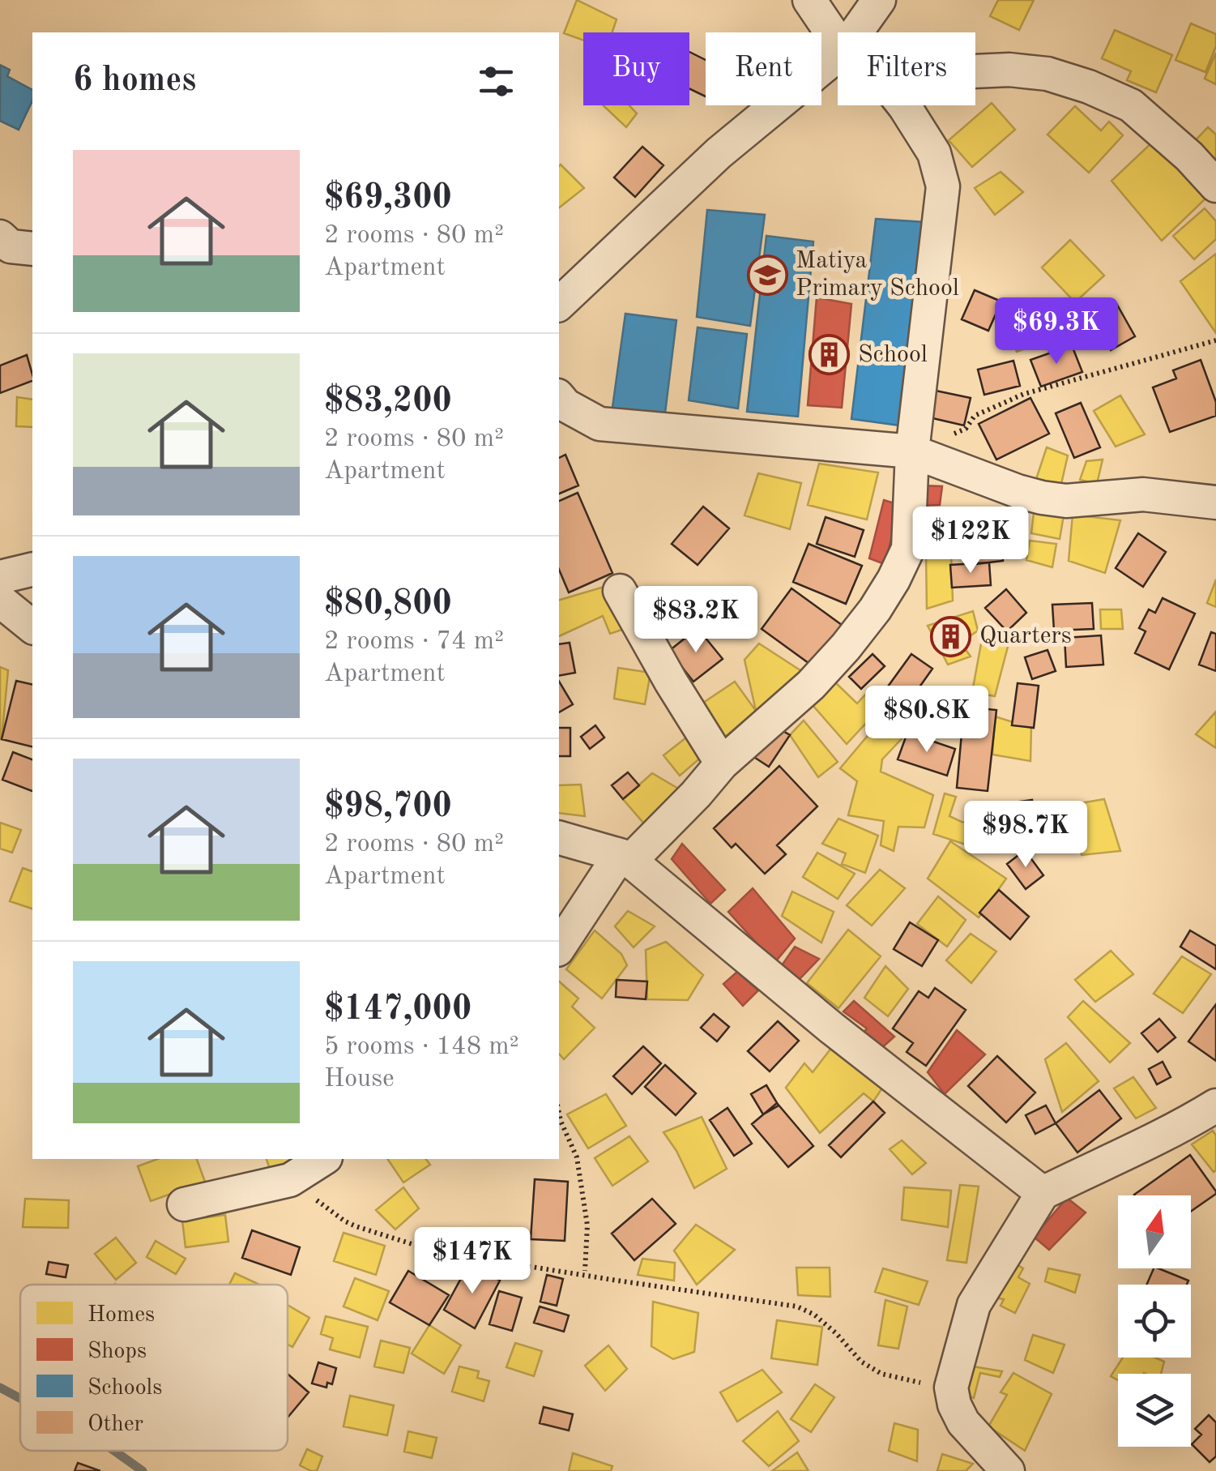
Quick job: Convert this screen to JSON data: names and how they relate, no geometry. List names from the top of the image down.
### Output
{
  "places": {
    "school or university": ["Matiya Primary School"],
    "building": ["School", "Quarters"]
  },
  "legend": [
    "Homes",
    "Shops",
    "Schools",
    "Other"
  ],
  "north": "top",
  "page": {
    "chip": ["Buy", "Rent", "Filters"],
    "heading": "6 homes",
    "list": [
      {
        "name": "$69,300",
        "note": "2 rooms · 80 m² · Apartment"
      },
      {
        "name": "$83,200",
        "note": "2 rooms · 80 m² · Apartment"
      },
      {
        "name": "$80,800",
        "note": "2 rooms · 74 m² · Apartment"
      },
      {
        "name": "$98,700",
        "note": "2 rooms · 80 m² · Apartment"
      },
      {
        "name": "$147,000",
        "note": "5 rooms · 148 m² · House"
      }
    ],
    "price": [
      "$69.3K",
      "$122K",
      "$83.2K",
      "$80.8K",
      "$98.7K",
      "$147K"
    ]
  }
}
